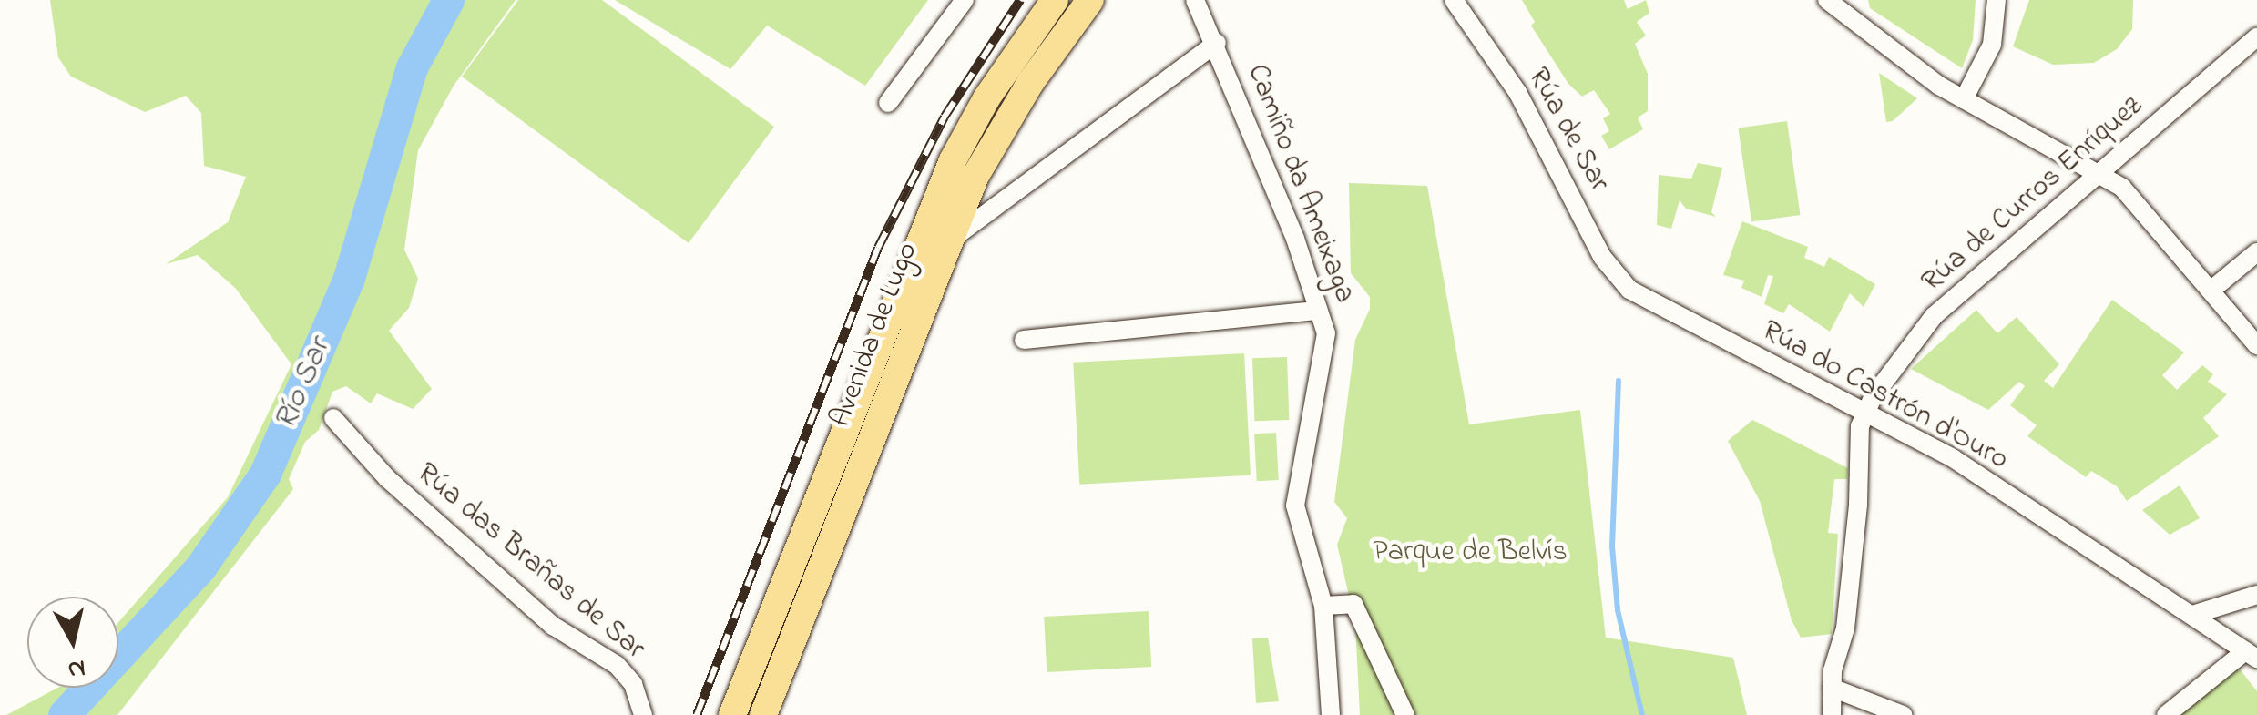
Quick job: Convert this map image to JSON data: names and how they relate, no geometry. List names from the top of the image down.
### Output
{
  "streets": {
    "highway": ["Avenida de Lugo"],
    "street": [
      "Rúa de Sar",
      "Camiño da Ameixaga",
      "Rúa de Curros Enríquez",
      "Rúa do Castrón d'Ouro",
      "Rúa das Brañas de Sar"
    ]
  },
  "crossings": [
    ["Rúa de Sar", "Rúa do Castrón d'Ouro"],
    ["Rúa de Curros Enríquez", "Rúa do Castrón d'Ouro"]
  ],
  "water": ["Río Sar"],
  "parks": ["Parque de Belvís"],
  "north": "bottom"
}
